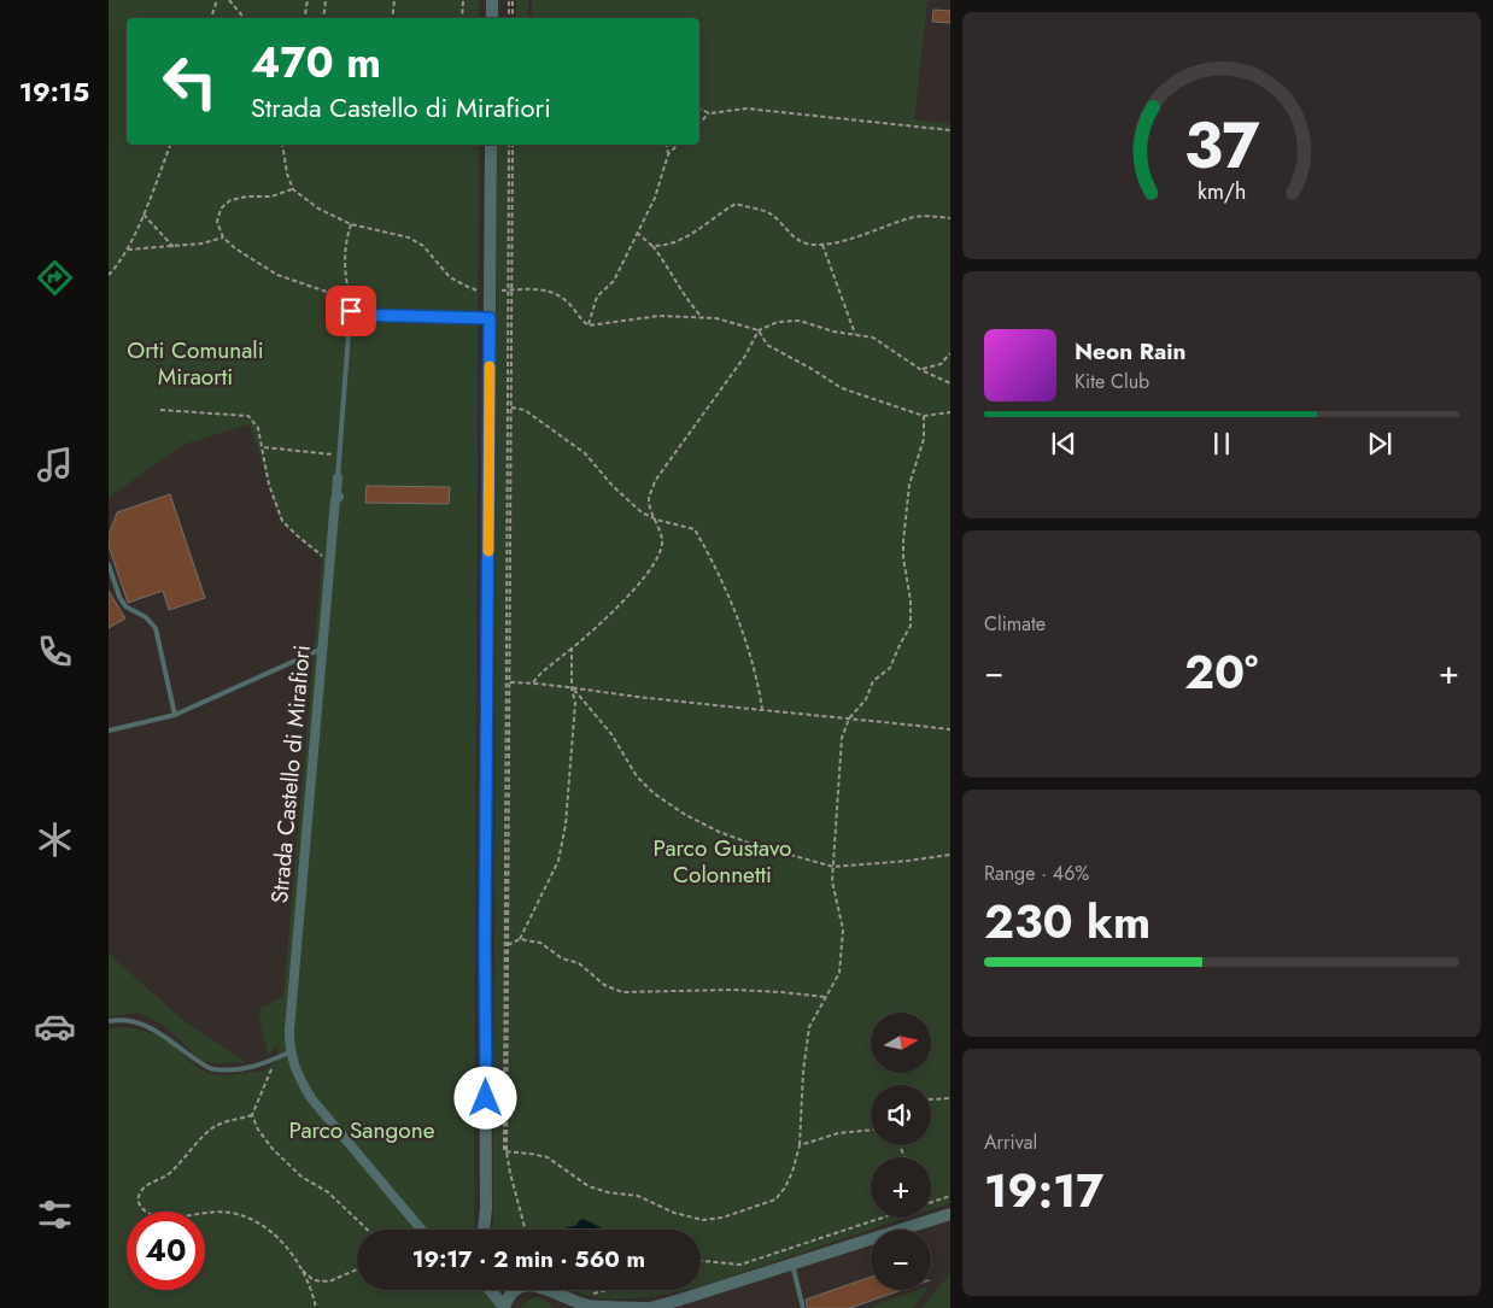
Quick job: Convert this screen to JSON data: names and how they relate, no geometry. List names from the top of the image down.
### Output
{
  "streets": {
    "street": ["Strada Castello di Mirafiori"]
  },
  "parks": ["Orti Comunali Miraorti", "Parco Gustavo Colonnetti", "Parco Sangone"],
  "north": "right",
  "page": {
    "tabs": "19:15",
    "turn": ["470 m", "Strada Castello di Mirafiori"],
    "song": ["Neon Rain", "Kite Club"],
    "tile": [
      "Climate",
      ["Range · 46%", "230 km"],
      ["Arrival", "19:17"]
    ],
    "heat": ["−", "20°", "+"],
    "map_buttons": ["+", "−"],
    "limit": "40",
    "trip": "19:17 · 2 min · 560 m",
    "gauge": ["37", "km/h"]
  }
}
